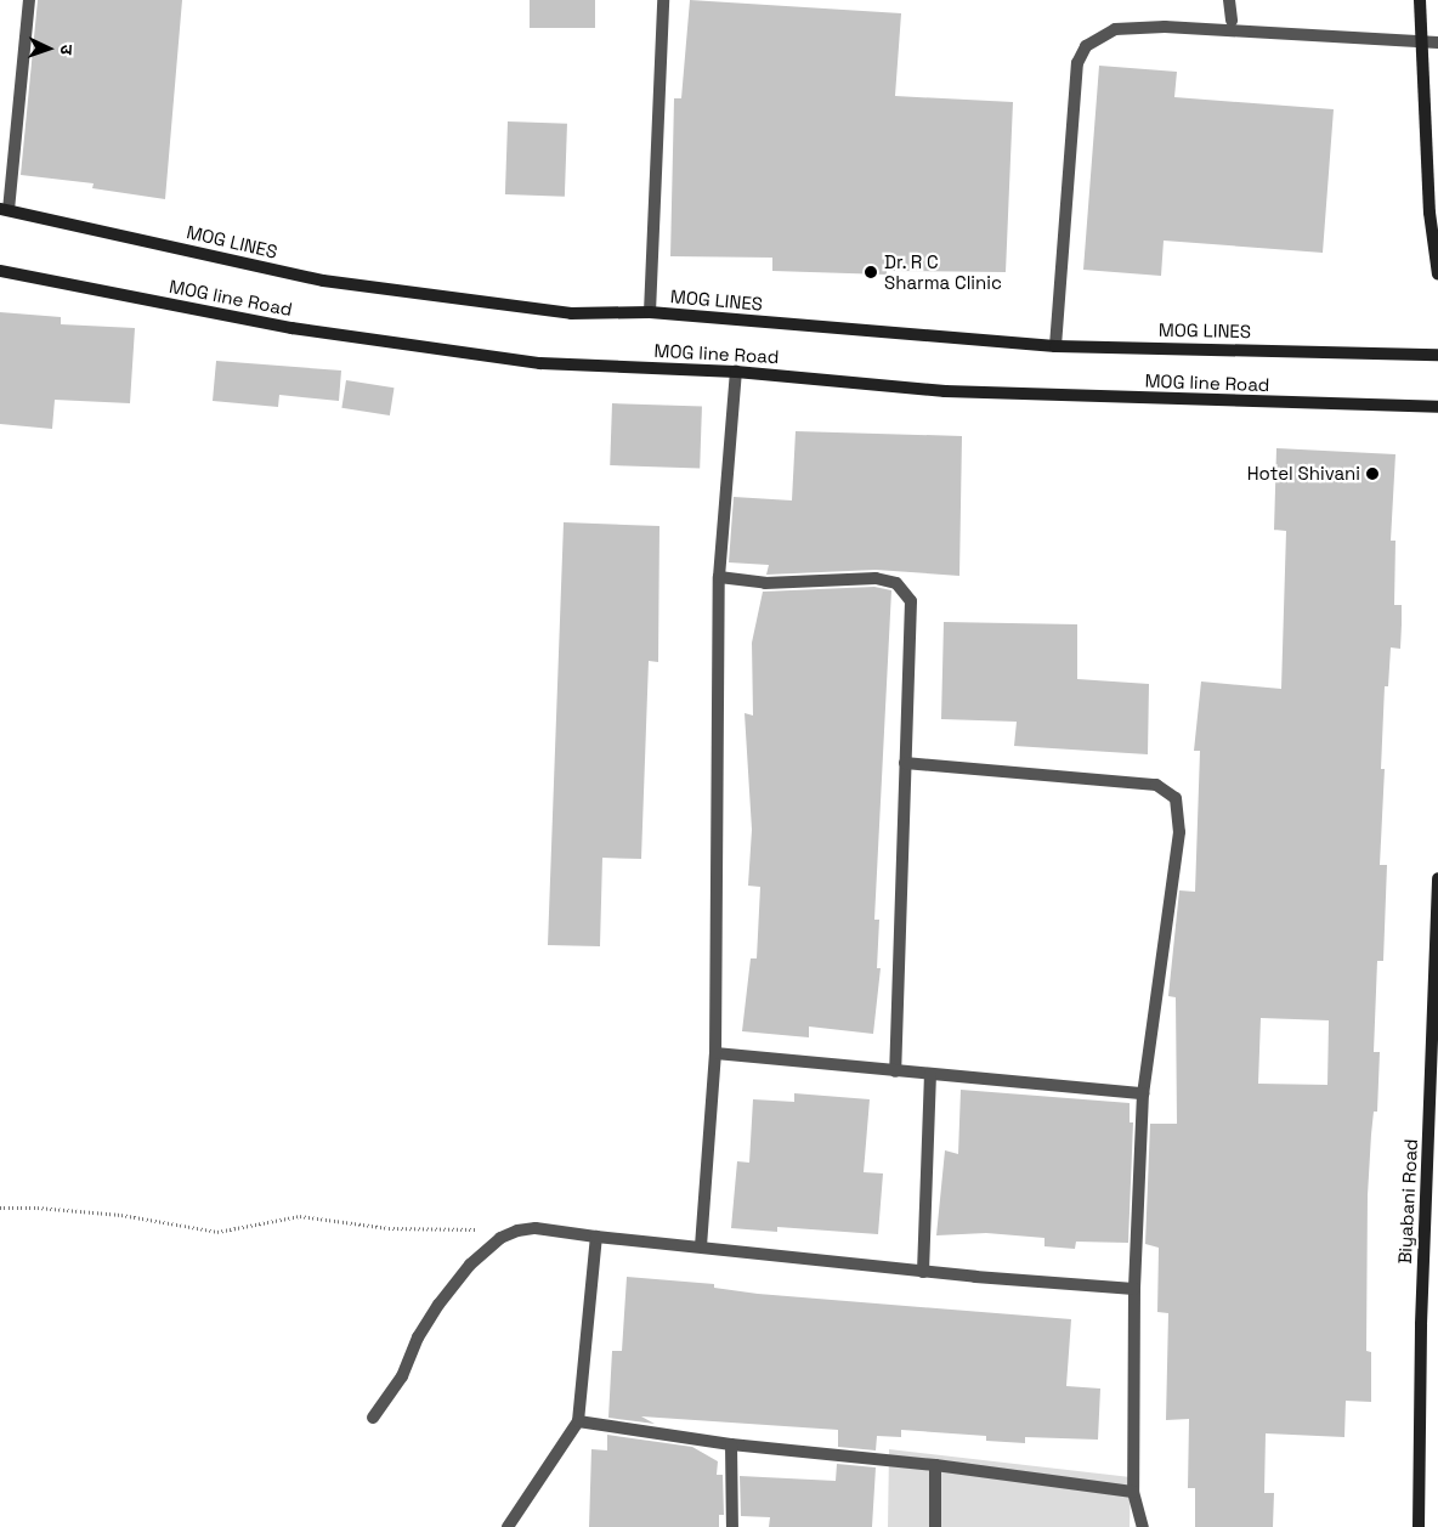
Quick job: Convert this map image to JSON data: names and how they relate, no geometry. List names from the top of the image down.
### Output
{
  "streets": {
    "main road": ["MOG LINES", "MOG line Road", "Biyabani Road"]
  },
  "places": ["Dr. R C Sharma Clinic", "Hotel Shivani"],
  "north": "right"
}
